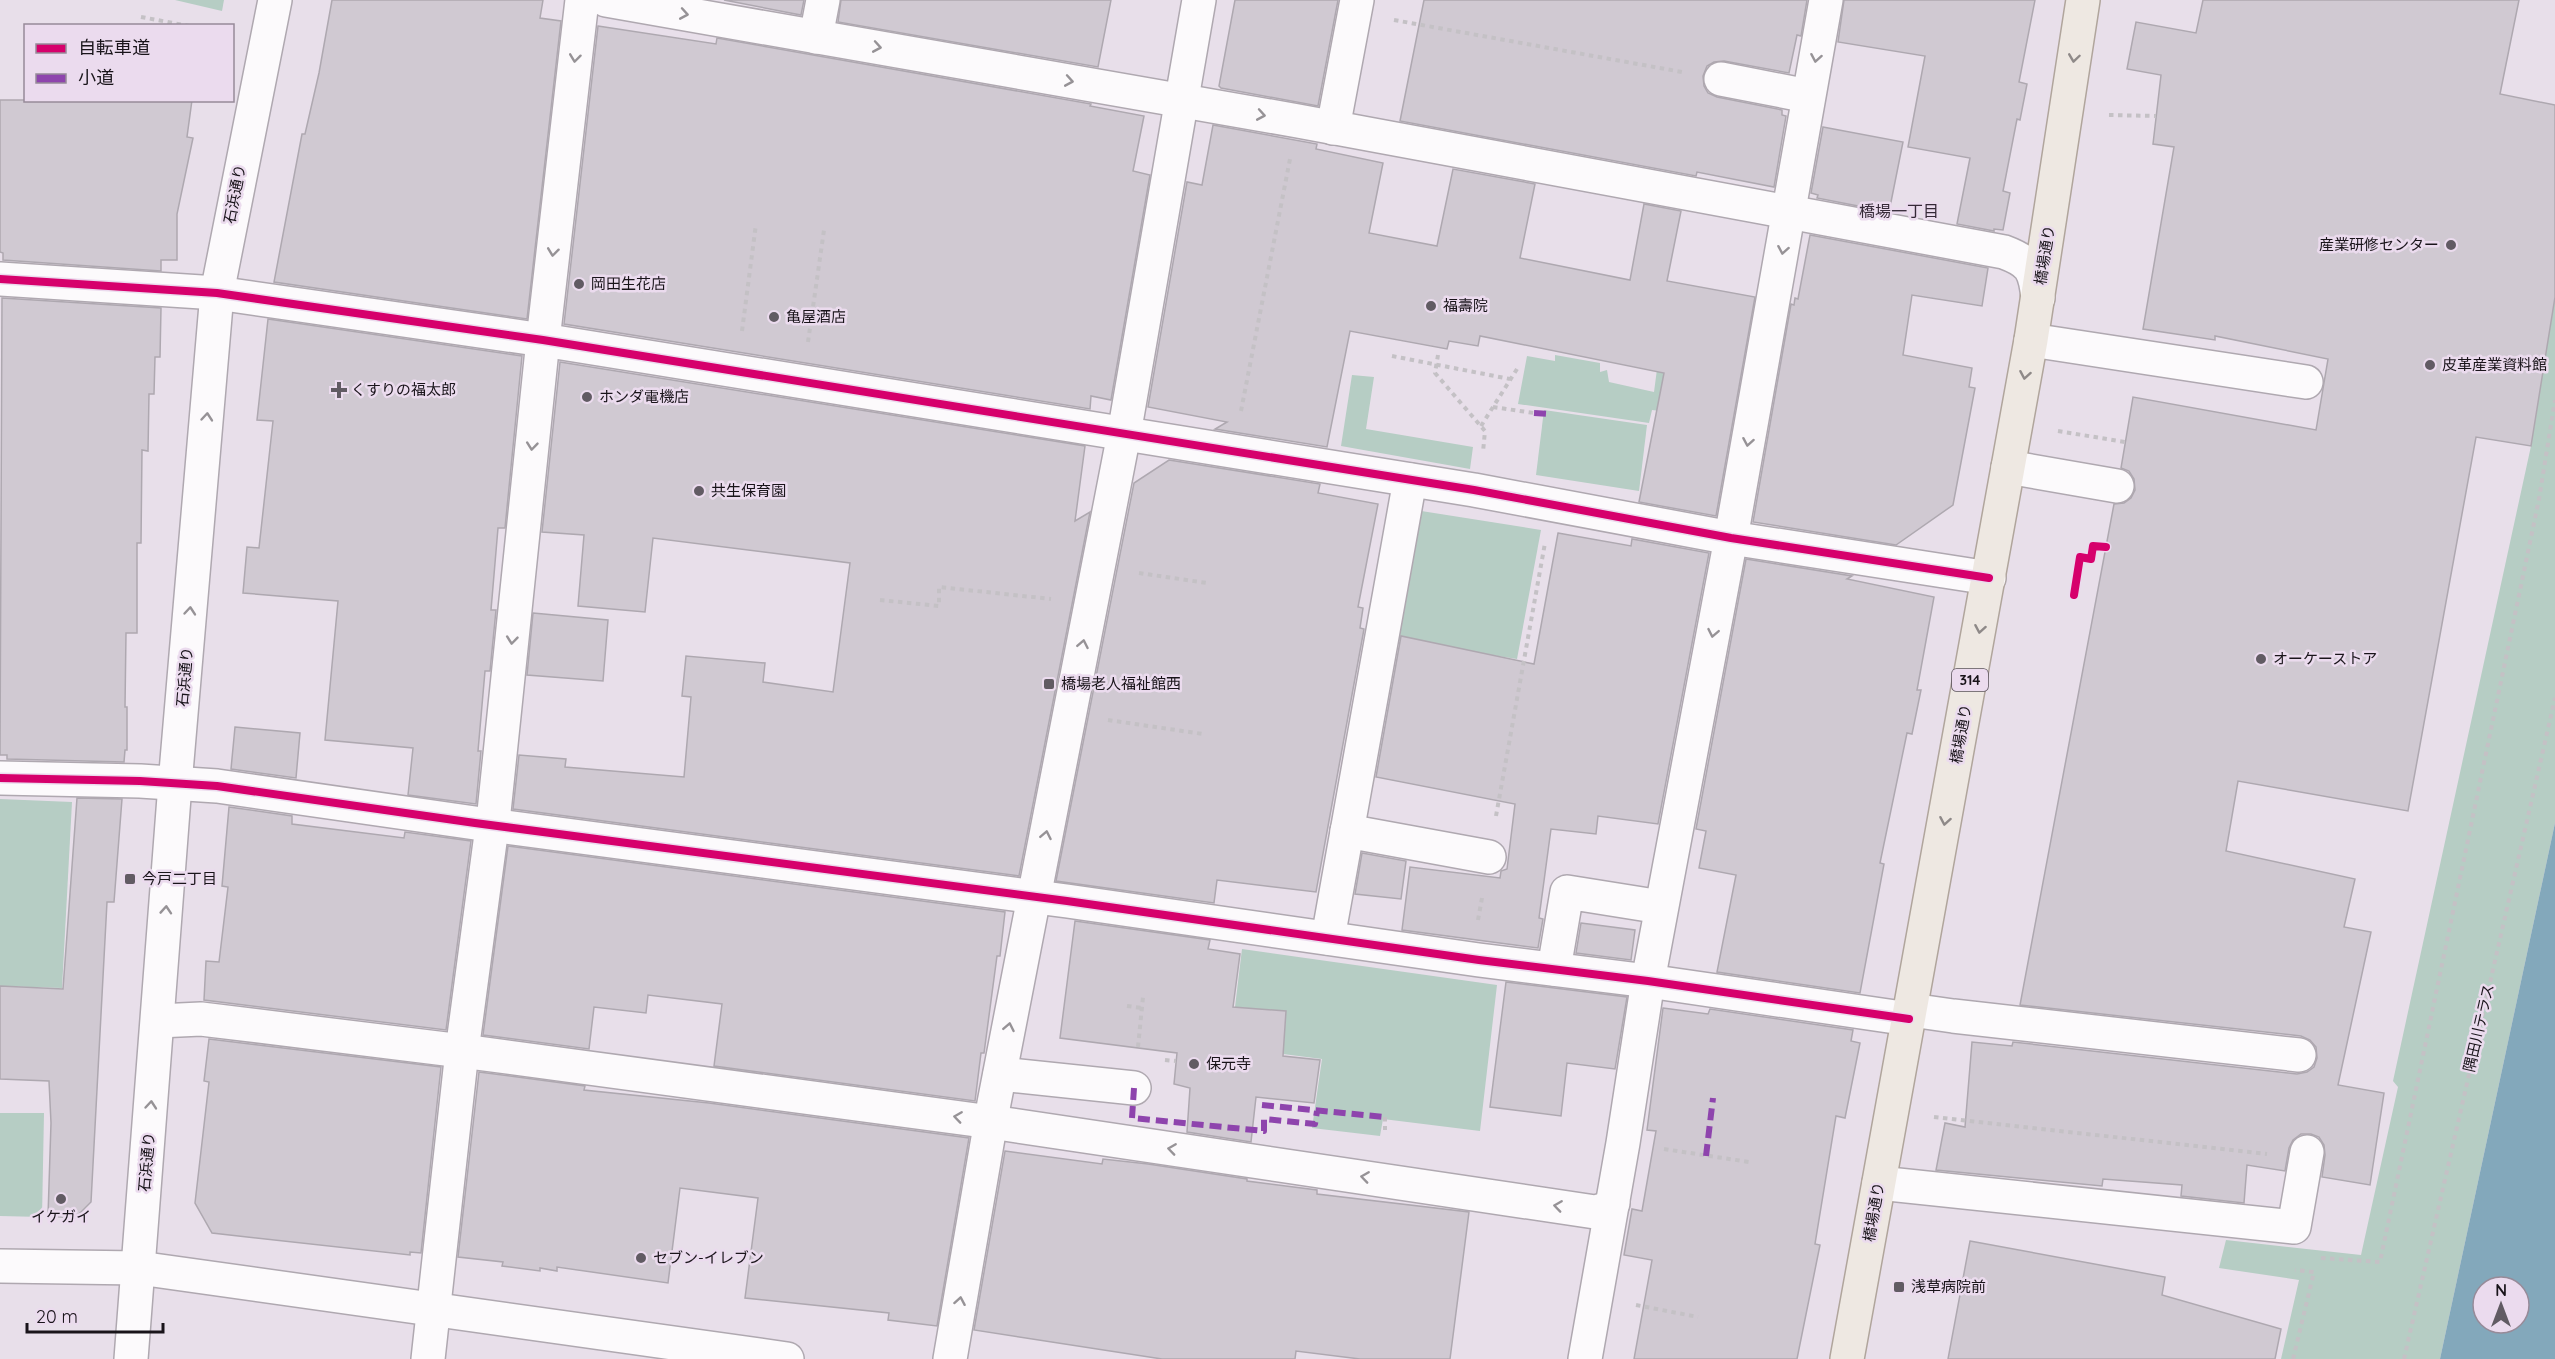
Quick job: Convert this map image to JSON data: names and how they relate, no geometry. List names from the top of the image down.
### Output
{
  "streets": {
    "main road": ["橋場通り", "314"],
    "street": ["石浜通り"],
    "path": ["隅田川テラス"]
  },
  "one_way": ["石浜通り", "橋場通り"],
  "districts": ["橋場一丁目"],
  "places": {
    "other": [
      "産業研修センター",
      "岡田生花店",
      "福壽院",
      "亀屋酒店",
      "皮革産業資料館",
      "ホンダ電機店",
      "共生保育園",
      "オーケーストア",
      "保元寺",
      "イケガイ",
      "セブン-イレブン"
    ],
    "health": ["くすりの福太郎"],
    "transit": ["橋場老人福祉館西", "今戸二丁目", "浅草病院前"]
  },
  "legend": ["自転車道", "小道"],
  "scale_bar": "20 m",
  "north": "top"
}
